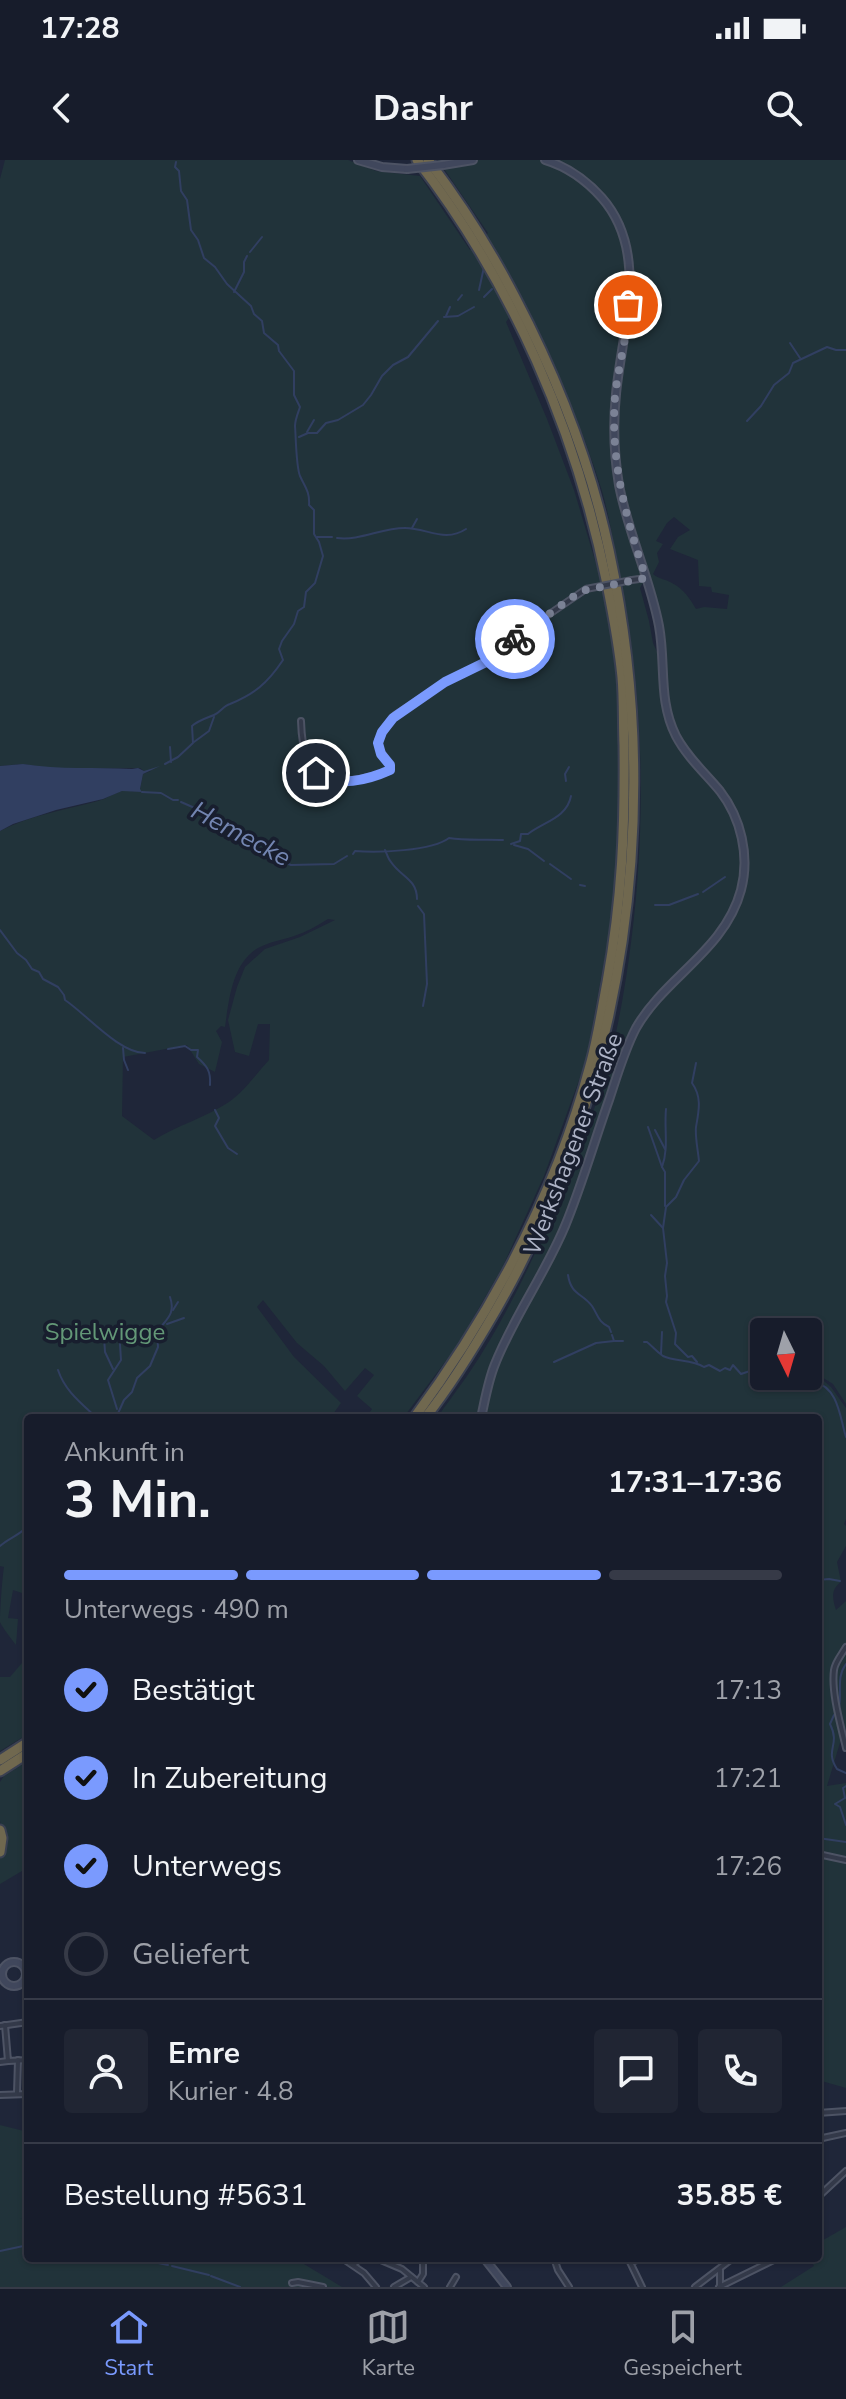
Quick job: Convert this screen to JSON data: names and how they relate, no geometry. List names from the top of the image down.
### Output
{
  "streets": {
    "main road": ["Werkshagener Straße"]
  },
  "water": ["Hemecke"],
  "parks": ["Spielwigge"],
  "north": "bottom",
  "page": {
    "status": "17:28",
    "header": "Dashr",
    "heading": ["3 Min.", "Ankunft in", "17:31–17:36"],
    "panel": [
      "Emre",
      "Kurier · 4.8",
      "Bestellung #5631",
      "35.85 €"
    ],
    "bar": "Unterwegs · 490 m",
    "list": [
      ["Bestätigt", "17:13"],
      ["In Zubereitung", "17:21"],
      ["Unterwegs", "17:26"],
      "Geliefert"
    ],
    "tabs": ["Start", "Karte", "Gespeichert"]
  }
}
